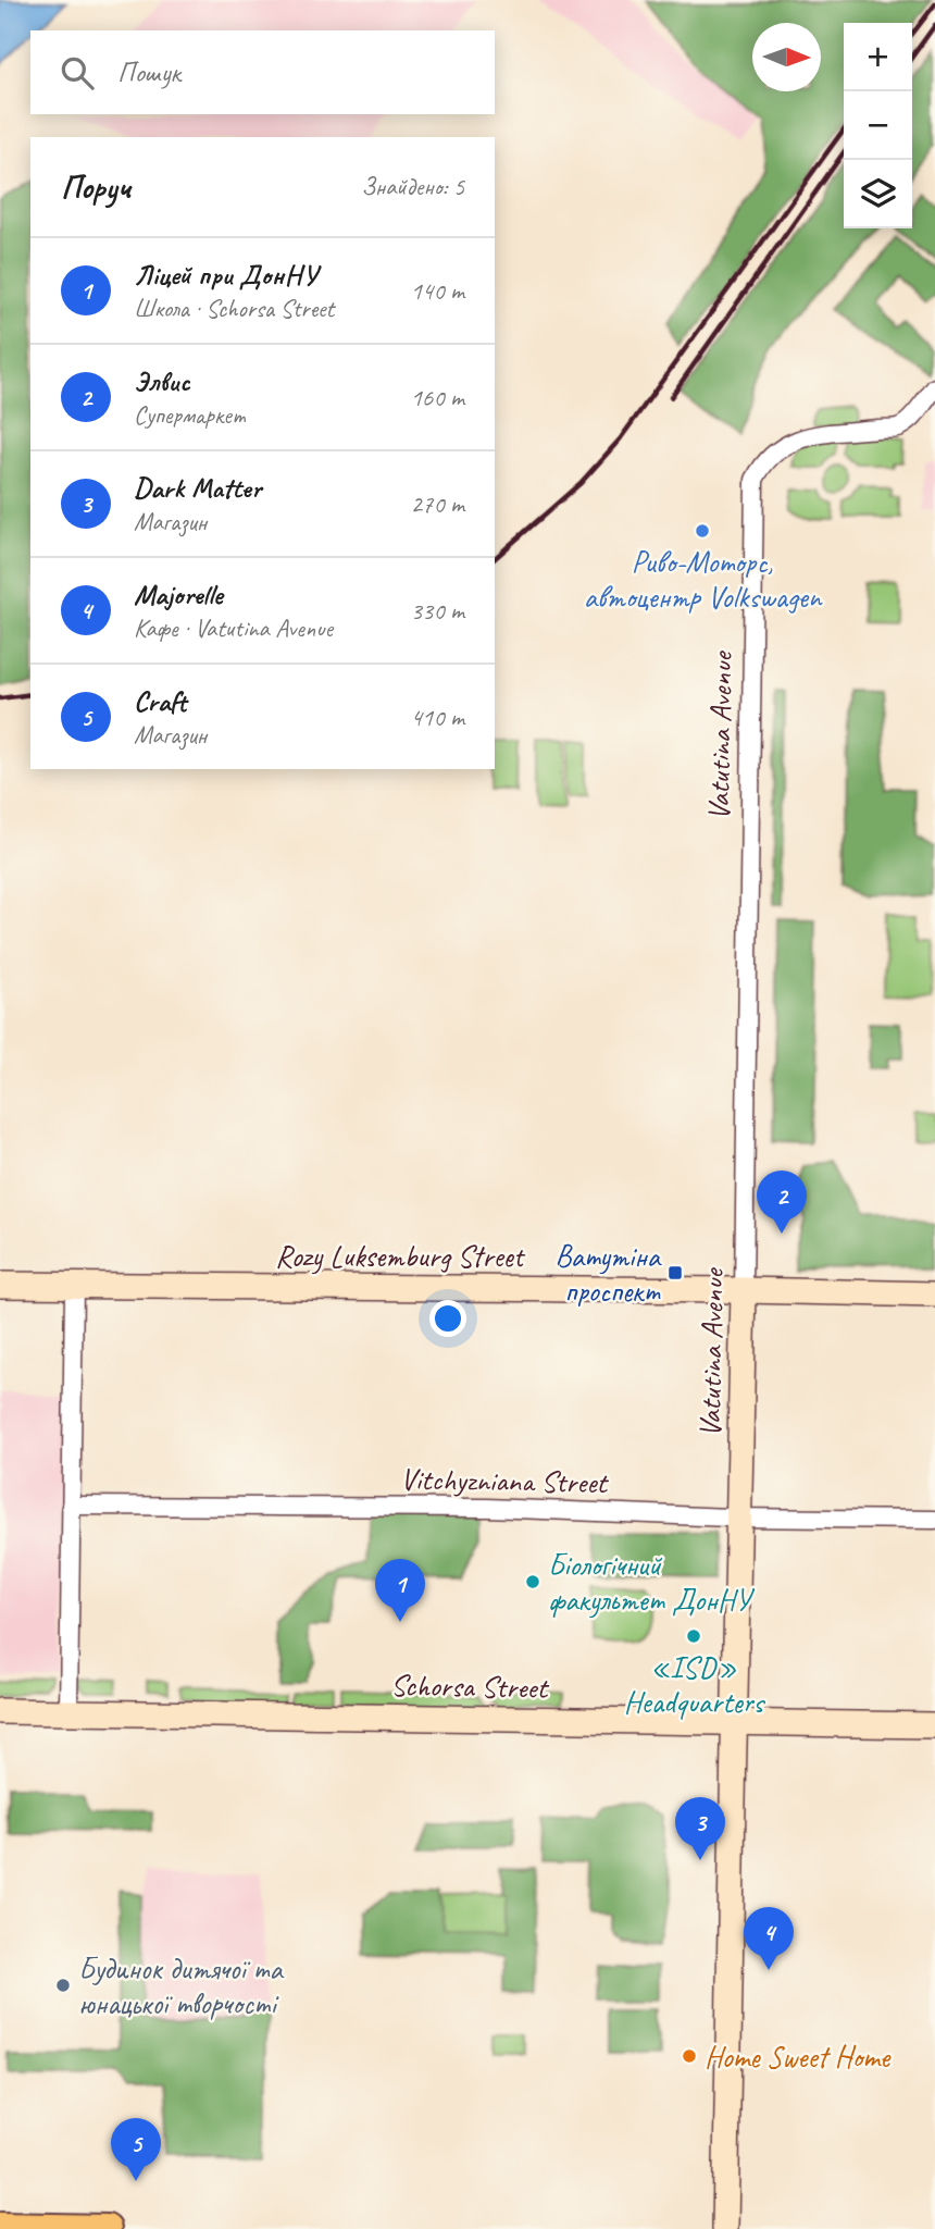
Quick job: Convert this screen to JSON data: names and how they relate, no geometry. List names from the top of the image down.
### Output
{
  "streets": {
    "street": [
      "Vatutina Avenue",
      "Rozy Luksemburg Street",
      "Vitchyzniana Street",
      "Schorsa Street"
    ]
  },
  "crossings": [
    ["Vatutina Avenue", "Rozy Luksemburg Street"],
    ["Vatutina Avenue", "Vitchyzniana Street"],
    ["Vatutina Avenue", "Schorsa Street"]
  ],
  "places": {
    "other": [
      "Риво-Моторс, автоцентр Volkswagen",
      "Біологічний факультет ДонНУ",
      "«ISD» Headquarters",
      "Будинок дитячої та юнацької творчості",
      "Home Sweet Home"
    ],
    "transit": ["Ватутіна проспект"]
  },
  "north": "right",
  "page": {
    "map_buttons": ["+", "−"],
    "search": "Пошук",
    "heading": ["Поруч", "Знайдено: 5"],
    "list": [
      {
        "mark": "1",
        "name": "Ліцей при ДонНУ",
        "note": "Школа · Schorsa Street",
        "value": "140 m"
      },
      {
        "mark": "2",
        "name": "Элвис",
        "note": "Супермаркет",
        "value": "160 m"
      },
      {
        "mark": "3",
        "name": "Dark Matter",
        "note": "Магазин",
        "value": "270 m"
      },
      {
        "mark": "4",
        "name": "Majorelle",
        "note": "Кафе · Vatutina Avenue",
        "value": "330 m"
      },
      {
        "mark": "5",
        "name": "Craft",
        "note": "Магазин",
        "value": "410 m"
      }
    ],
    "pins": [
      "2",
      "1",
      "3",
      "4",
      "5"
    ]
  }
}
